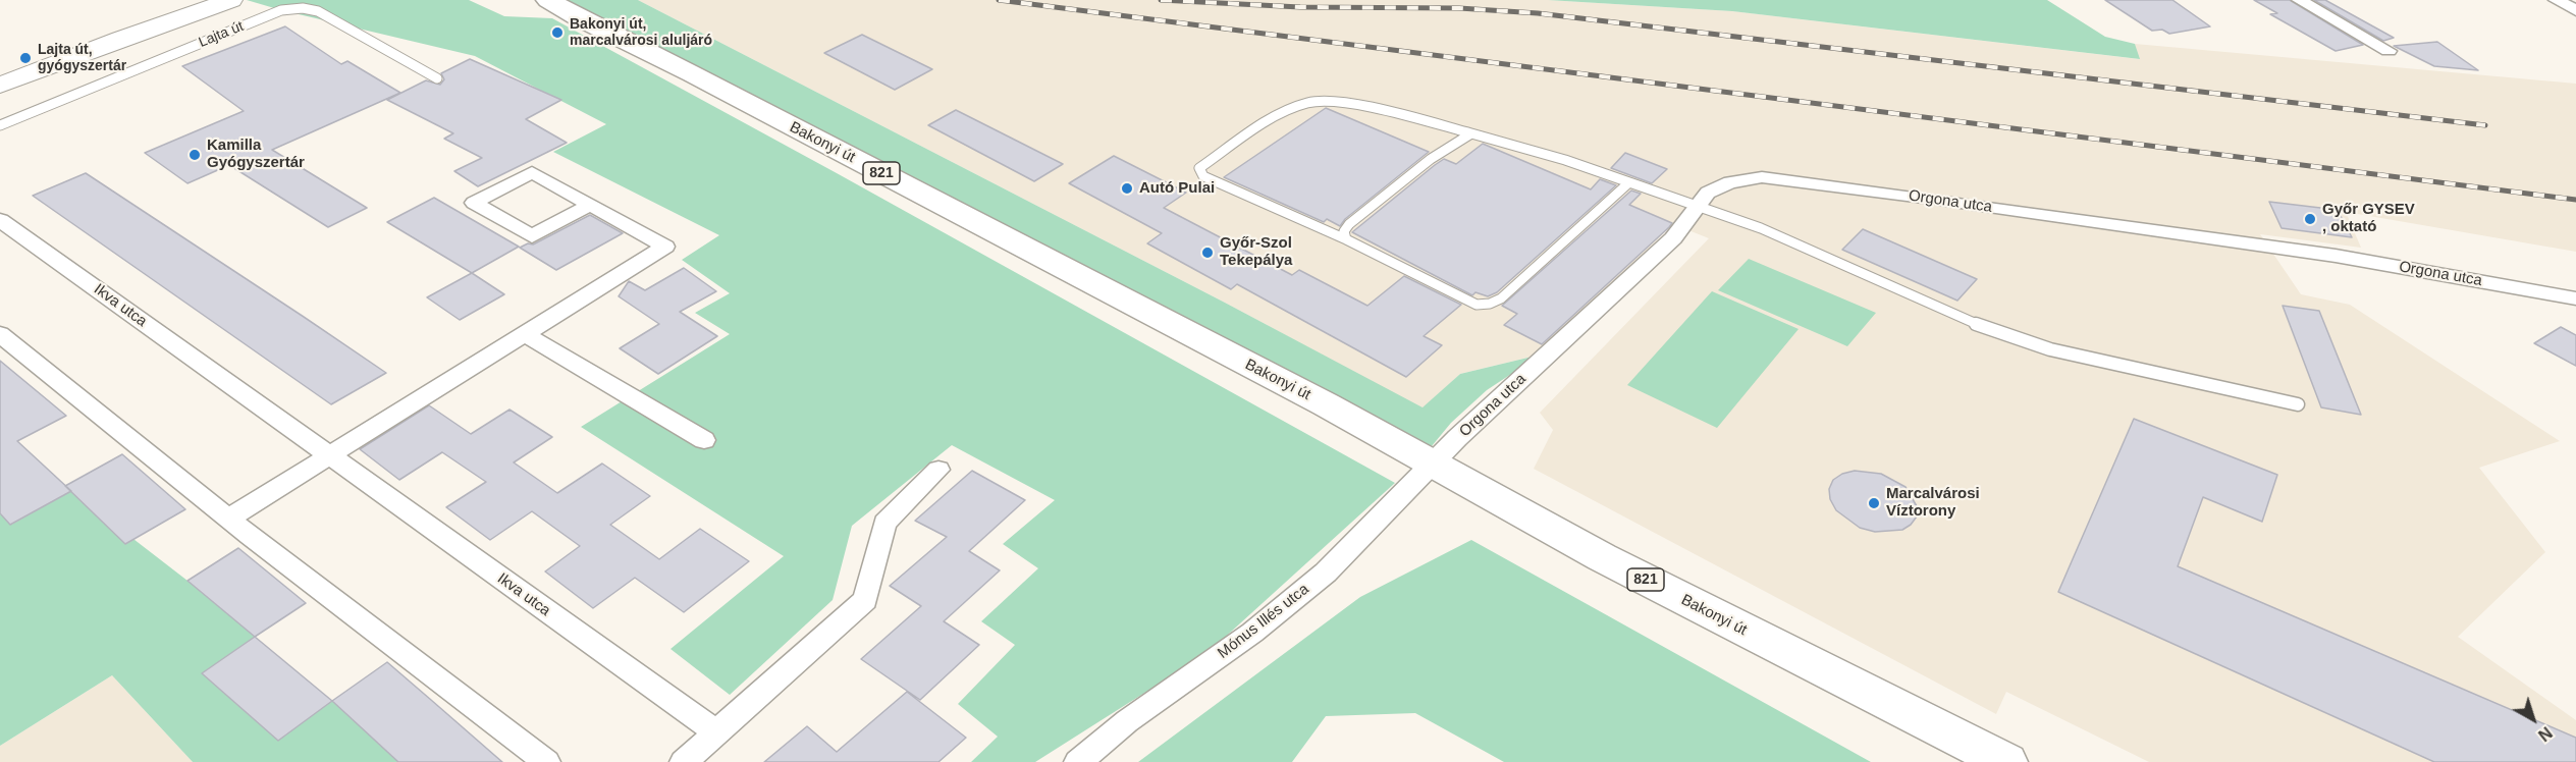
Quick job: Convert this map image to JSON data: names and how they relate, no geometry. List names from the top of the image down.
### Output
{
  "streets": {
    "main road": ["Bakonyi út", "821"],
    "street": [
      "Lajta út",
      "Orgona utca",
      "Ikva utca",
      "Mónus Illés utca"
    ]
  },
  "crossings": [
    ["Bakonyi út", "Orgona utca"],
    ["Bakonyi út", "Mónus Illés utca"],
    ["Orgona utca", "Mónus Illés utca"]
  ],
  "places": [
    "Bakonyi út, marcalvárosi aluljáró",
    "Lajta út, gyógyszertár",
    "Kamilla Gyógyszertár",
    "Autó Pulai",
    "Győr GYSEV , oktató",
    "Győr-Szol Tekepálya",
    "Marcalvárosi Víztorony"
  ],
  "north": "bottom right"
}
